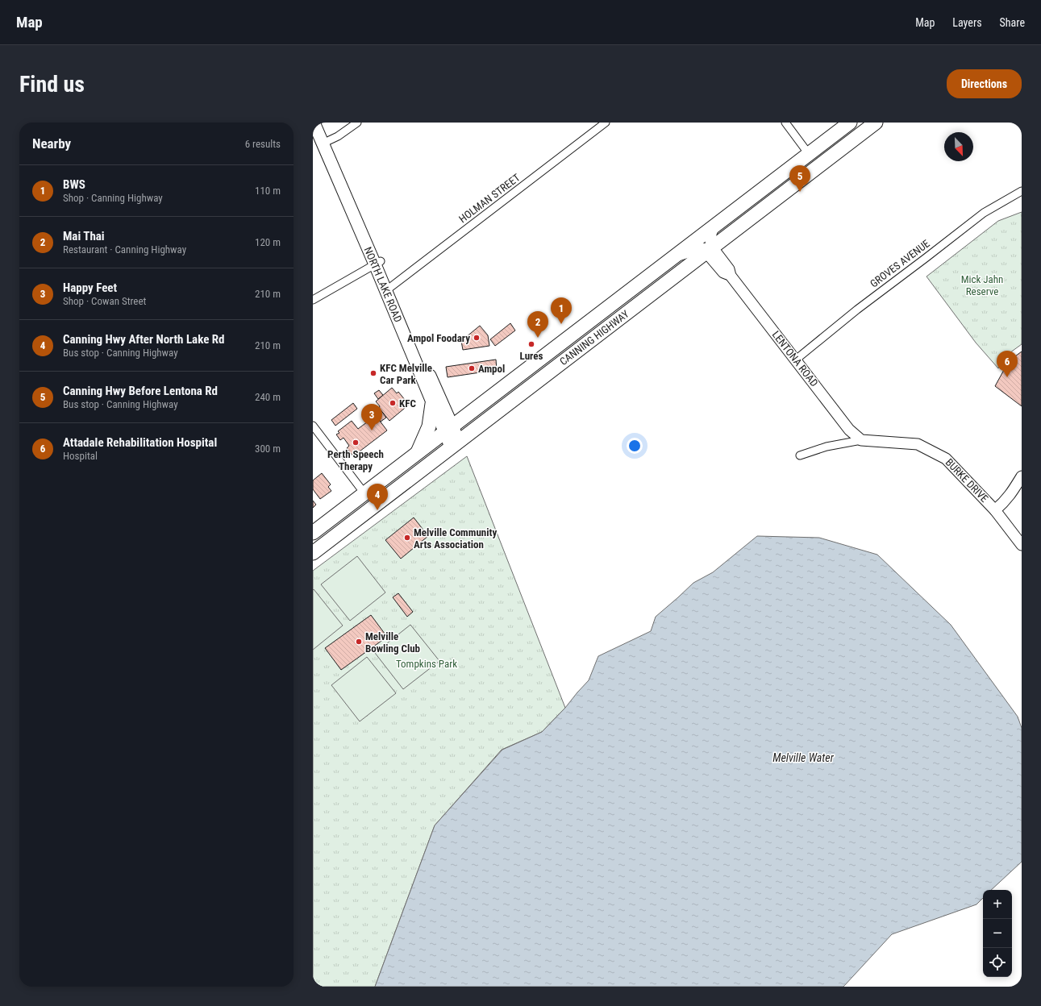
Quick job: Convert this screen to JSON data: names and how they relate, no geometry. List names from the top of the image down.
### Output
{
  "streets": {
    "highway": ["CANNING HIGHWAY"],
    "main road": ["NORTH LAKE ROAD"],
    "street": [
      "HOLMAN STREET",
      "GROVES AVENUE",
      "LENTONA ROAD",
      "BURKE DRIVE"
    ]
  },
  "crossings": [
    ["HOLMAN STREET", "NORTH LAKE ROAD"],
    ["GROVES AVENUE", "LENTONA ROAD"],
    ["NORTH LAKE ROAD", "CANNING HIGHWAY"],
    ["CANNING HIGHWAY", "LENTONA ROAD"],
    ["LENTONA ROAD", "BURKE DRIVE"]
  ],
  "water": ["Melville Water"],
  "parks": ["Mick Jahn Reserve", "Tompkins Park"],
  "places": [
    "Ampol Foodary",
    "Lures",
    "Ampol",
    "KFC Melville Car Park",
    "KFC",
    "Perth Speech Therapy",
    "Melville Community Arts Association",
    "Melville Bowling Club"
  ],
  "north": "bottom right",
  "page": {
    "header": "Map",
    "nav": ["Map", "Layers", "Share"],
    "buttons": "Directions",
    "title": "Find us",
    "heading": ["Nearby", "6 results"],
    "list": [
      {
        "mark": "1",
        "name": "BWS",
        "note": "Shop · Canning Highway",
        "value": "110 m"
      },
      {
        "mark": "2",
        "name": "Mai Thai",
        "note": "Restaurant · Canning Highway",
        "value": "120 m"
      },
      {
        "mark": "3",
        "name": "Happy Feet",
        "note": "Shop · Cowan Street",
        "value": "210 m"
      },
      {
        "mark": "4",
        "name": "Canning Hwy After North Lake Rd",
        "note": "Bus stop · Canning Highway",
        "value": "210 m"
      },
      {
        "mark": "5",
        "name": "Canning Hwy Before Lentona Rd",
        "note": "Bus stop · Canning Highway",
        "value": "240 m"
      },
      {
        "mark": "6",
        "name": "Attadale Rehabilitation Hospital",
        "note": "Hospital",
        "value": "300 m"
      }
    ],
    "pins": [
      "5",
      "1",
      "2",
      "6",
      "3",
      "4"
    ],
    "map_buttons": ["+", "−"]
  }
}
